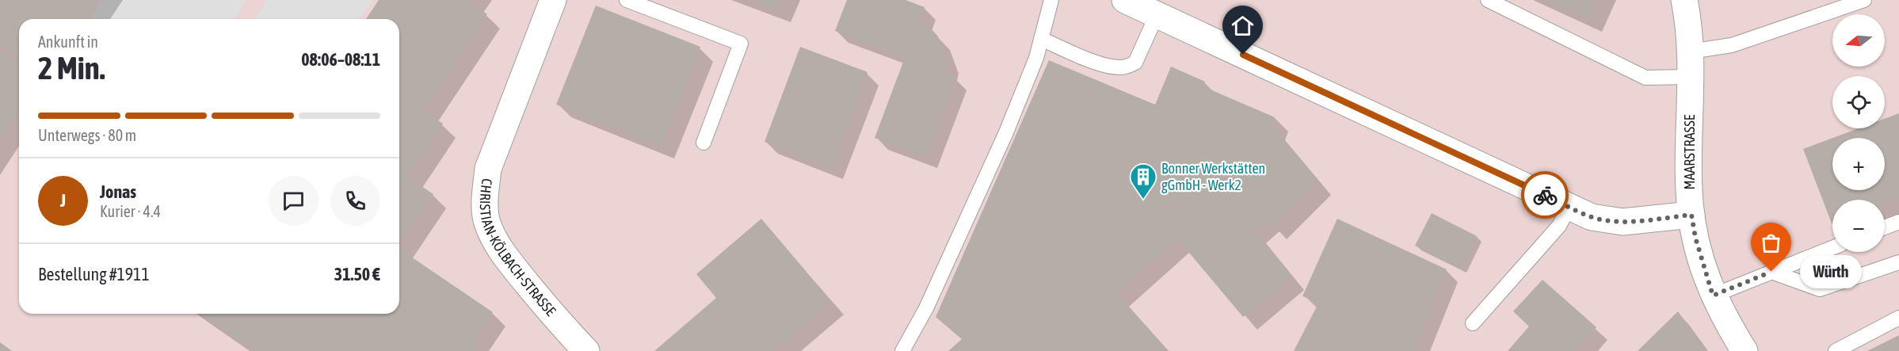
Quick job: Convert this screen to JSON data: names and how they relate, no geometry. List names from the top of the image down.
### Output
{
  "streets": {
    "street": ["MAARSTRASSE", "CHRISTIAN-KÖLBACH-STRASSE"]
  },
  "places": {
    "building": ["Bonner Werkstätten gGmbH - Werk2"],
    "other": ["Würth"]
  },
  "north": "left",
  "page": {
    "map_buttons": ["+", "−"],
    "heading": ["2 Min.", "Ankunft in", "08:06–08:11"],
    "panel": [
      "Jonas",
      "Kurier · 4.4",
      "Bestellung #1911",
      "31.50 €"
    ],
    "bar": "Unterwegs · 80 m",
    "round": "J",
    "bubble": "Würth"
  }
}
